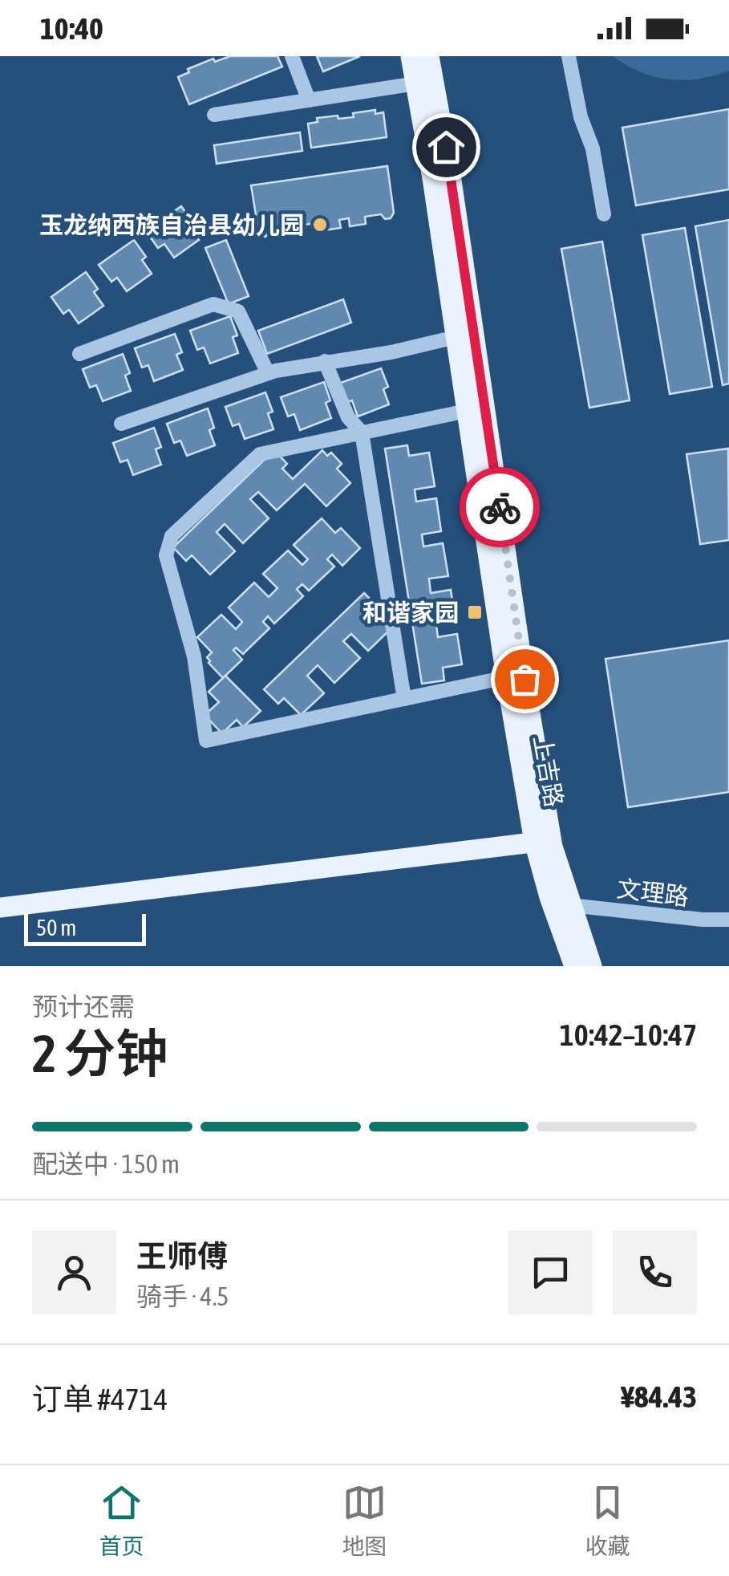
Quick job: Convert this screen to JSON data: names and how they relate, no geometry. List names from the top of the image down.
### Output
{
  "streets": {
    "main road": ["上吉路"],
    "street": ["文理路"]
  },
  "crossings": [
    ["上吉路", "文理路"]
  ],
  "places": {
    "other": ["玉龙纳西族自治县幼儿园"],
    "transit": ["和谐家园"]
  },
  "scale_bar": "50 m",
  "page": {
    "status": "10:40",
    "scale": "50 m",
    "heading": ["2 分钟", "预计还需", "10:42–10:47"],
    "panel": [
      "王师傅",
      "骑手 · 4.5",
      "订单 #4714",
      "¥84.43"
    ],
    "bar": "配送中 · 150 m",
    "tabs": ["首页", "地图", "收藏"]
  }
}
